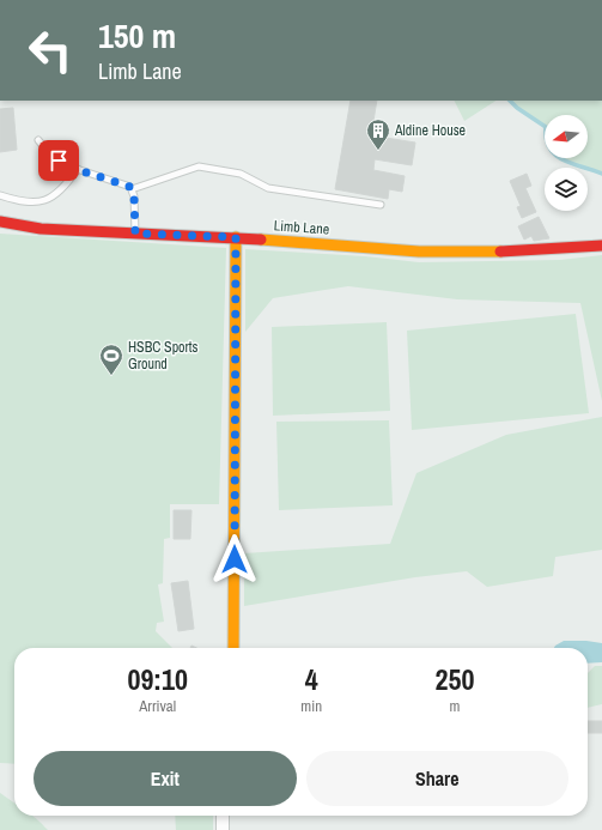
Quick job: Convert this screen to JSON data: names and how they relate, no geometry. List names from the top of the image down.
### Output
{
  "streets": {
    "street": ["Limb Lane"]
  },
  "places": {
    "building": ["Aldine House"],
    "sports": ["HSBC Sports Ground"]
  },
  "north": "left",
  "page": {
    "turn": ["150 m", "Limb Lane"],
    "eta": [
      "09:10",
      "Arrival",
      "4",
      "min",
      "250",
      "m"
    ],
    "buttons": ["Exit", "Share"]
  }
}
